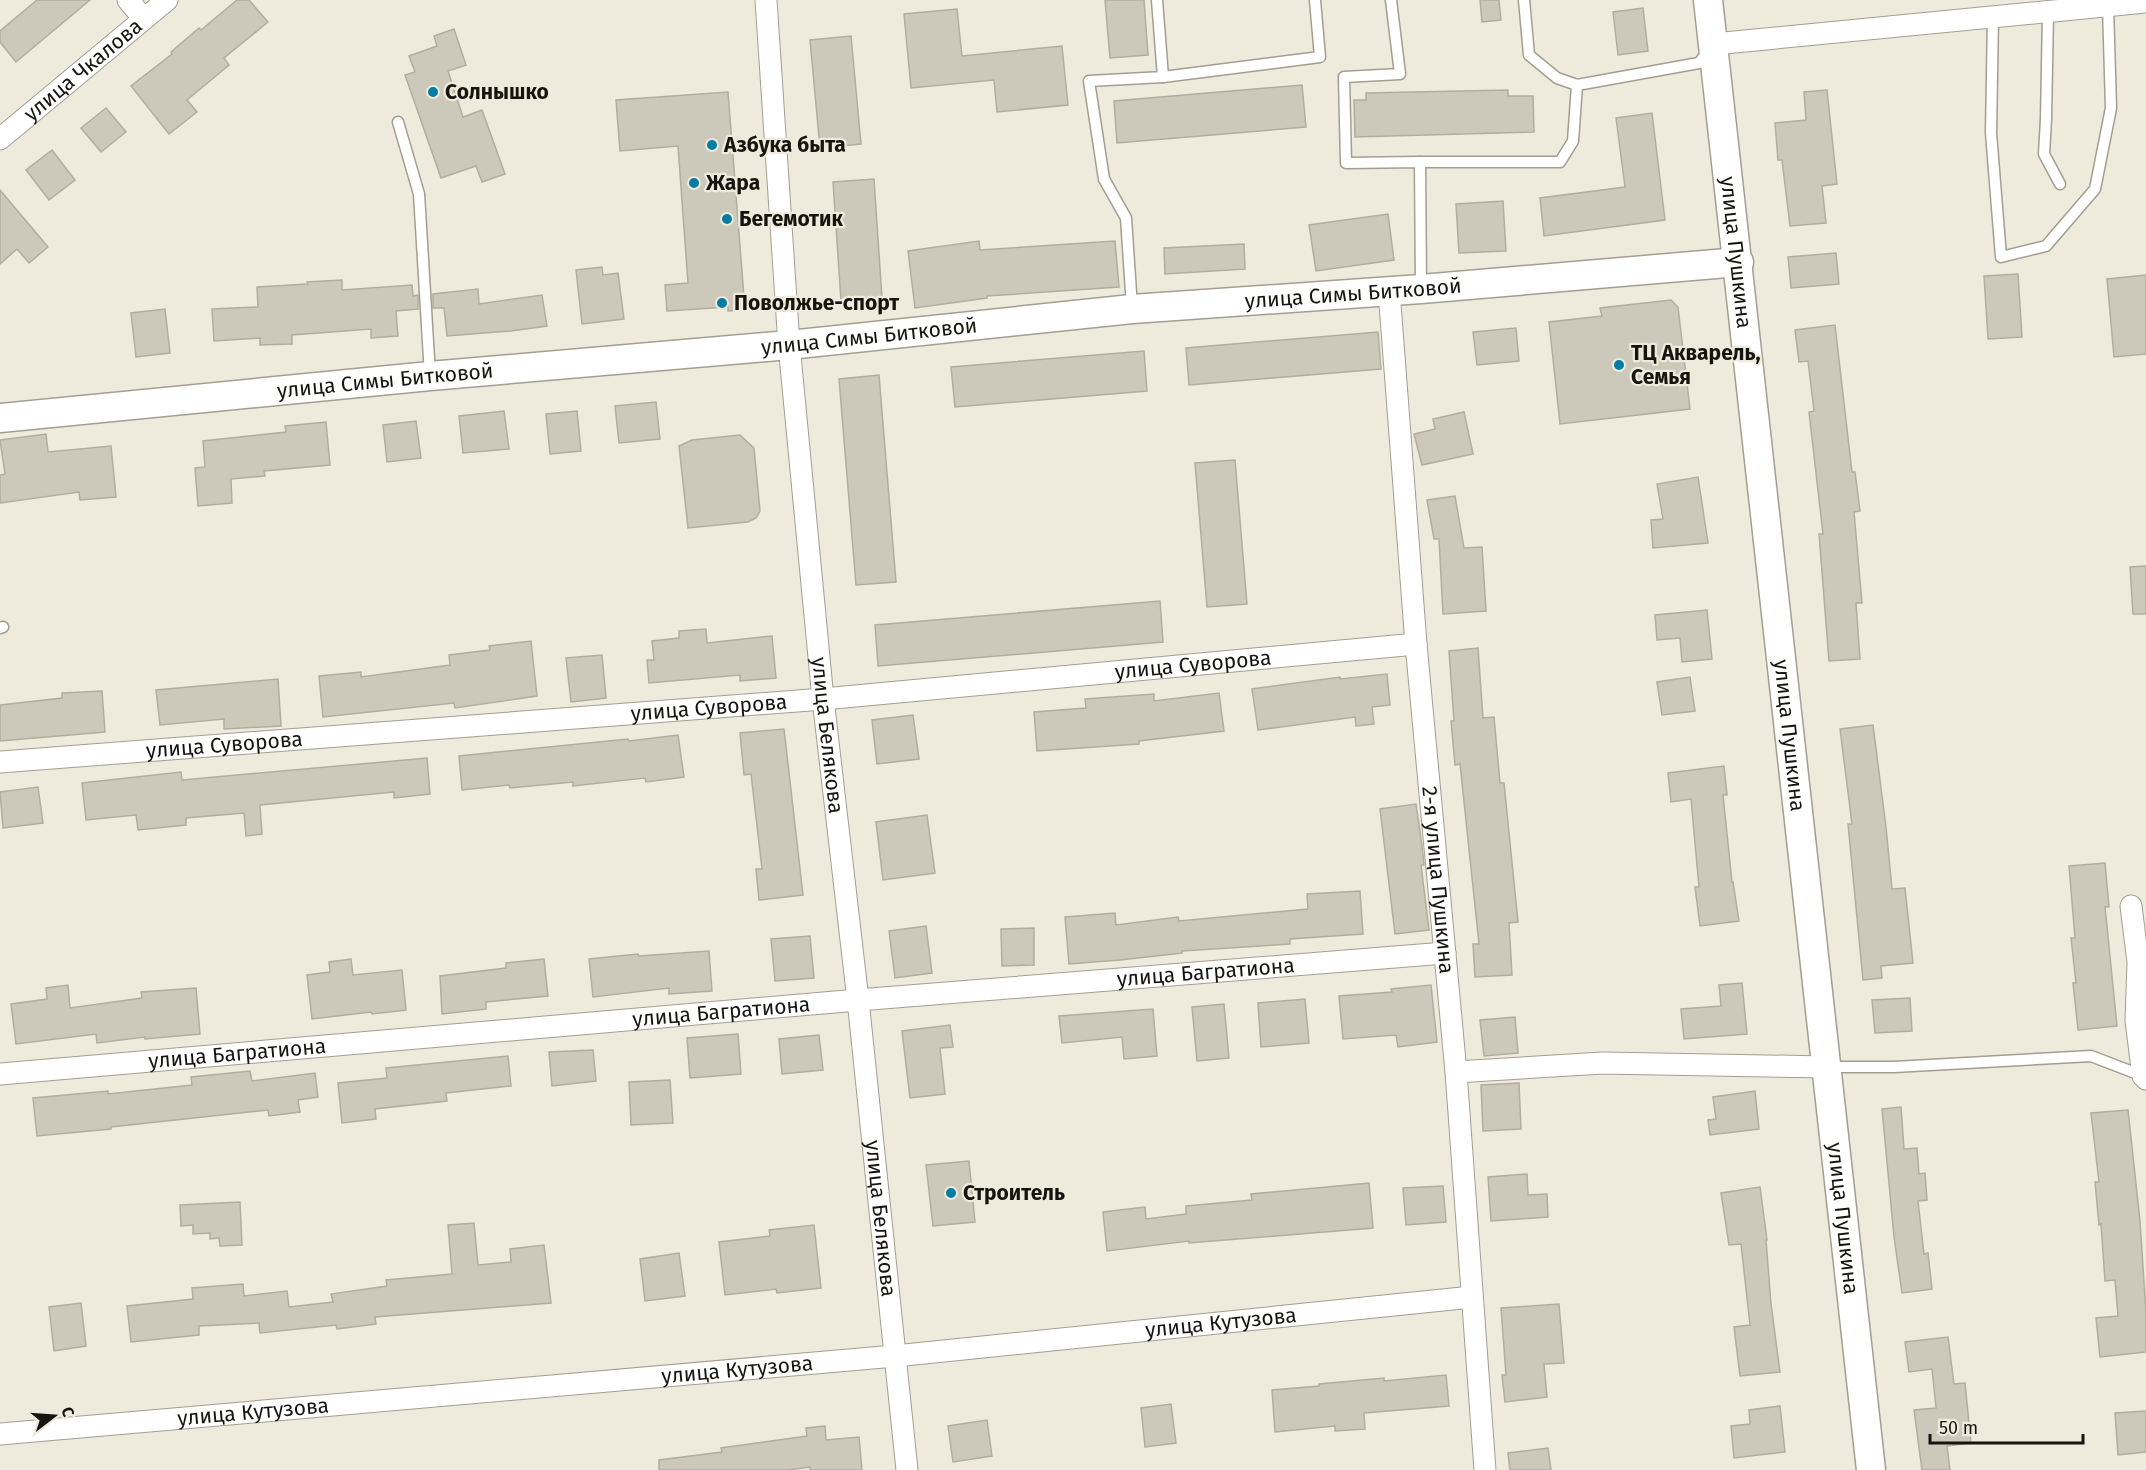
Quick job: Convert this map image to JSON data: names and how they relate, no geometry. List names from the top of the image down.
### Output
{
  "streets": {
    "street": [
      "улица Чкалова",
      "улица Пушкина",
      "улица Симы Битковой",
      "улица Суворова",
      "улица Белякова",
      "2-я улица Пушкина",
      "улица Багратиона",
      "улица Кутузова"
    ]
  },
  "crossings": [
    ["улица Пушкина", "улица Симы Битковой"],
    ["улица Симы Битковой", "улица Белякова"],
    ["улица Симы Битковой", "2-я улица Пушкина"],
    ["улица Суворова", "улица Белякова"],
    ["улица Суворова", "2-я улица Пушкина"],
    ["улица Белякова", "улица Багратиона"],
    ["улица Белякова", "улица Кутузова"],
    ["2-я улица Пушкина", "улица Багратиона"],
    ["2-я улица Пушкина", "улица Кутузова"]
  ],
  "places": [
    "Солнышко",
    "Азбука быта",
    "Жара",
    "Бегемотик",
    "Поволжье-спорт",
    "ТЦ Акварель, Семья",
    "Строитель"
  ],
  "scale_bar": "50 m",
  "north": "right"
}
